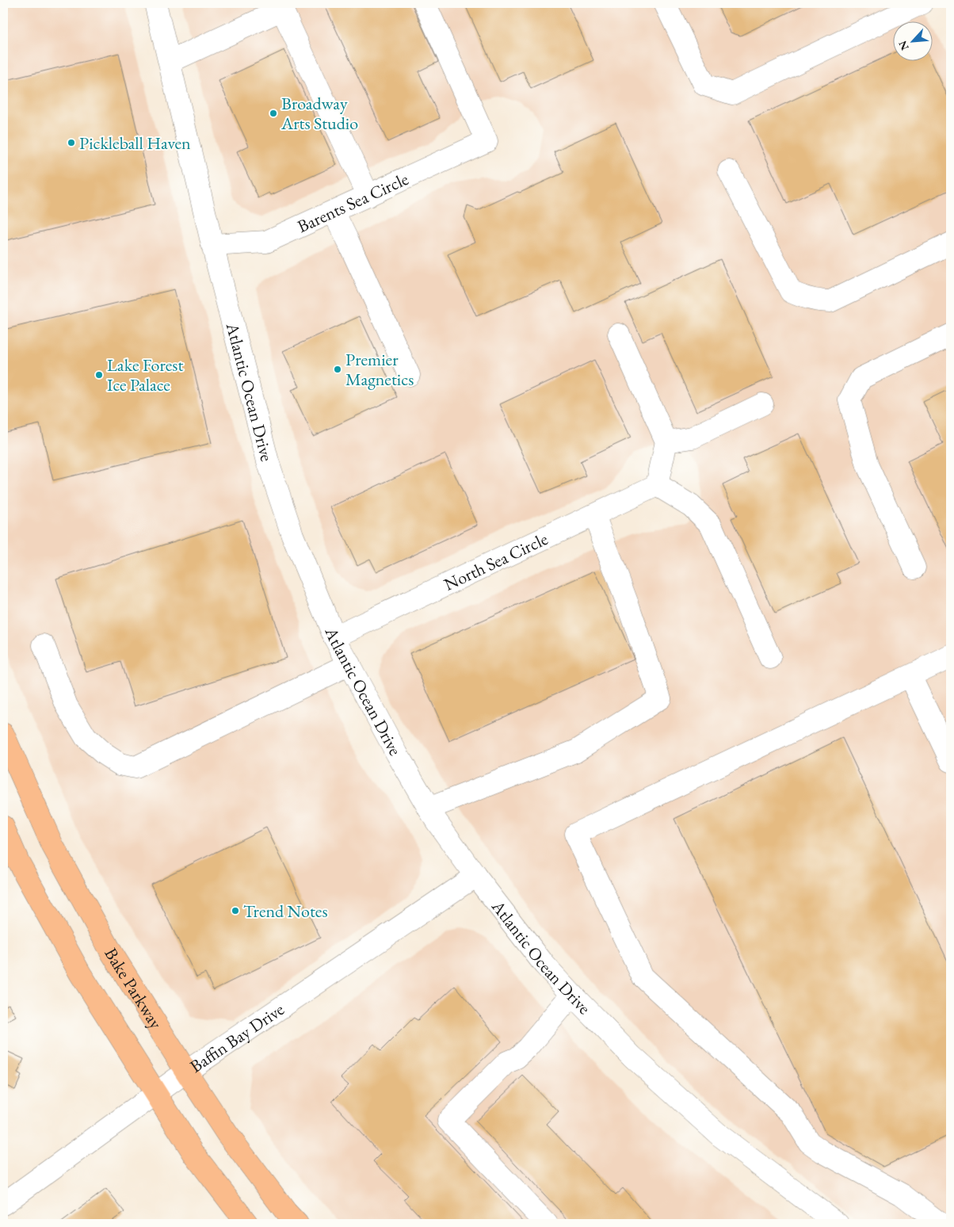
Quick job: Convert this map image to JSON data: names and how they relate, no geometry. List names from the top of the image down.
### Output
{
  "streets": {
    "main road": ["Bake Parkway"],
    "street": [
      "Barents Sea Circle",
      "Atlantic Ocean Drive",
      "North Sea Circle",
      "Baffin Bay Drive"
    ]
  },
  "crossings": [
    ["Barents Sea Circle", "Atlantic Ocean Drive"],
    ["Atlantic Ocean Drive", "North Sea Circle"],
    ["Atlantic Ocean Drive", "Baffin Bay Drive"],
    ["Bake Parkway", "Baffin Bay Drive"]
  ],
  "places": [
    "Broadway Arts Studio",
    "Pickleball Haven",
    "Premier Magnetics",
    "Lake Forest Ice Palace",
    "Trend Notes"
  ],
  "north": "bottom left"
}
